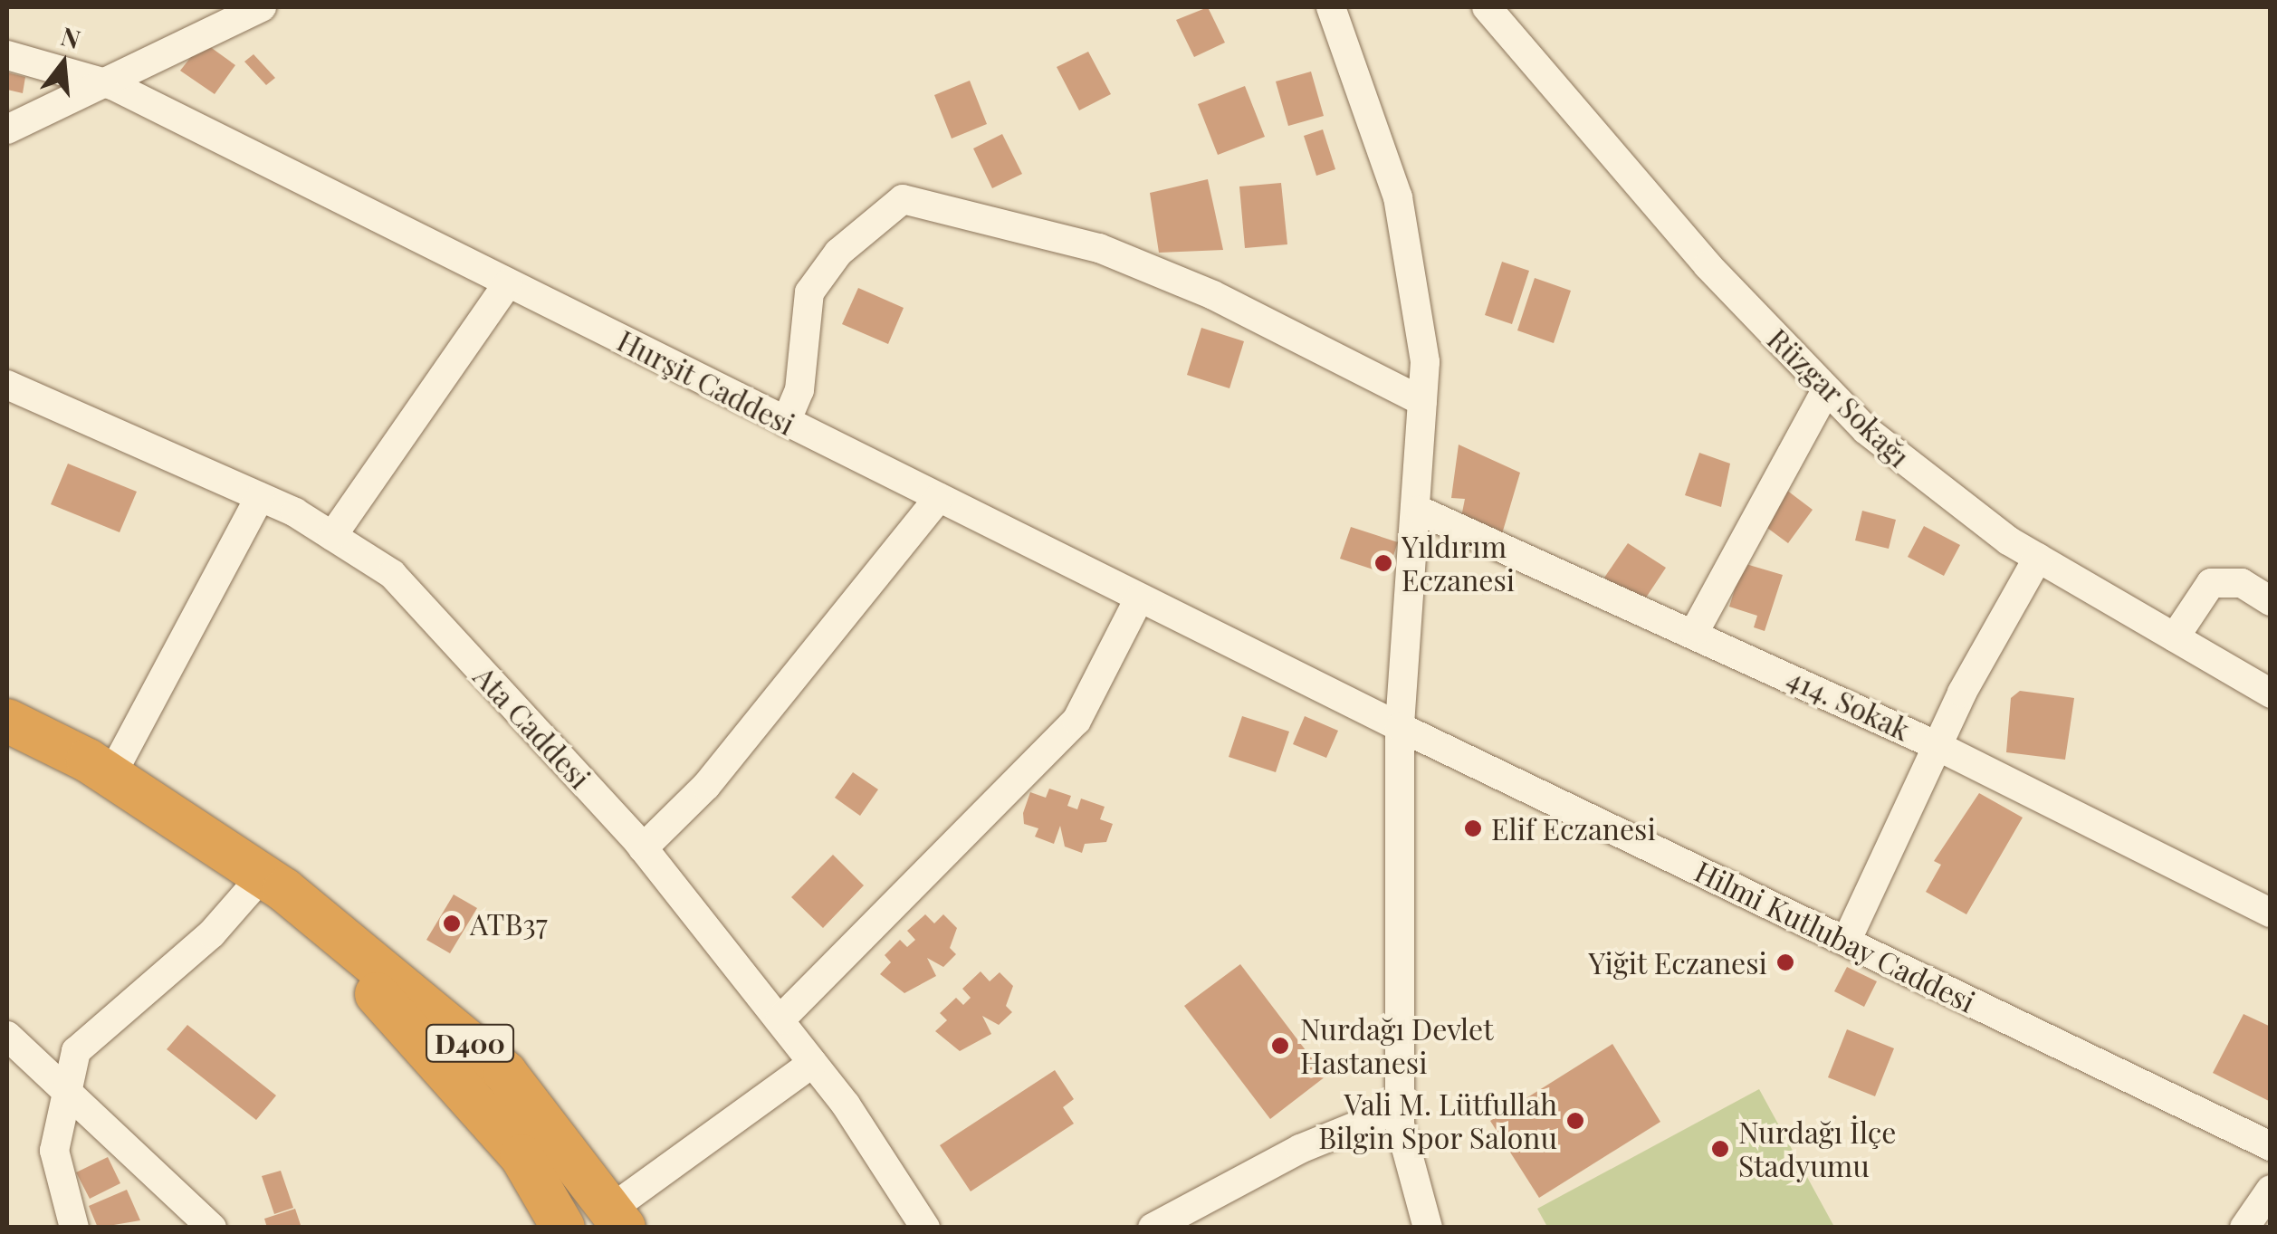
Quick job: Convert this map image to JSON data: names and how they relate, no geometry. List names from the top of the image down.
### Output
{
  "streets": {
    "highway": ["D400"],
    "street": [
      "Hurşit Caddesi",
      "Rüzgar Sokağı",
      "414. Sokak",
      "Ata Caddesi",
      "Hilmi Kutlubay Caddesi"
    ]
  },
  "crossings": [
    ["Hurşit Caddesi", "Hilmi Kutlubay Caddesi"]
  ],
  "places": [
    "Yıldırım Eczanesi",
    "Elif Eczanesi",
    "ATB37",
    "Yiğit Eczanesi",
    "Nurdağı Devlet Hastanesi",
    "Vali M. Lütfullah Bilgin Spor Salonu",
    "Nurdağı İlçe Stadyumu"
  ],
  "north": "top"
}
